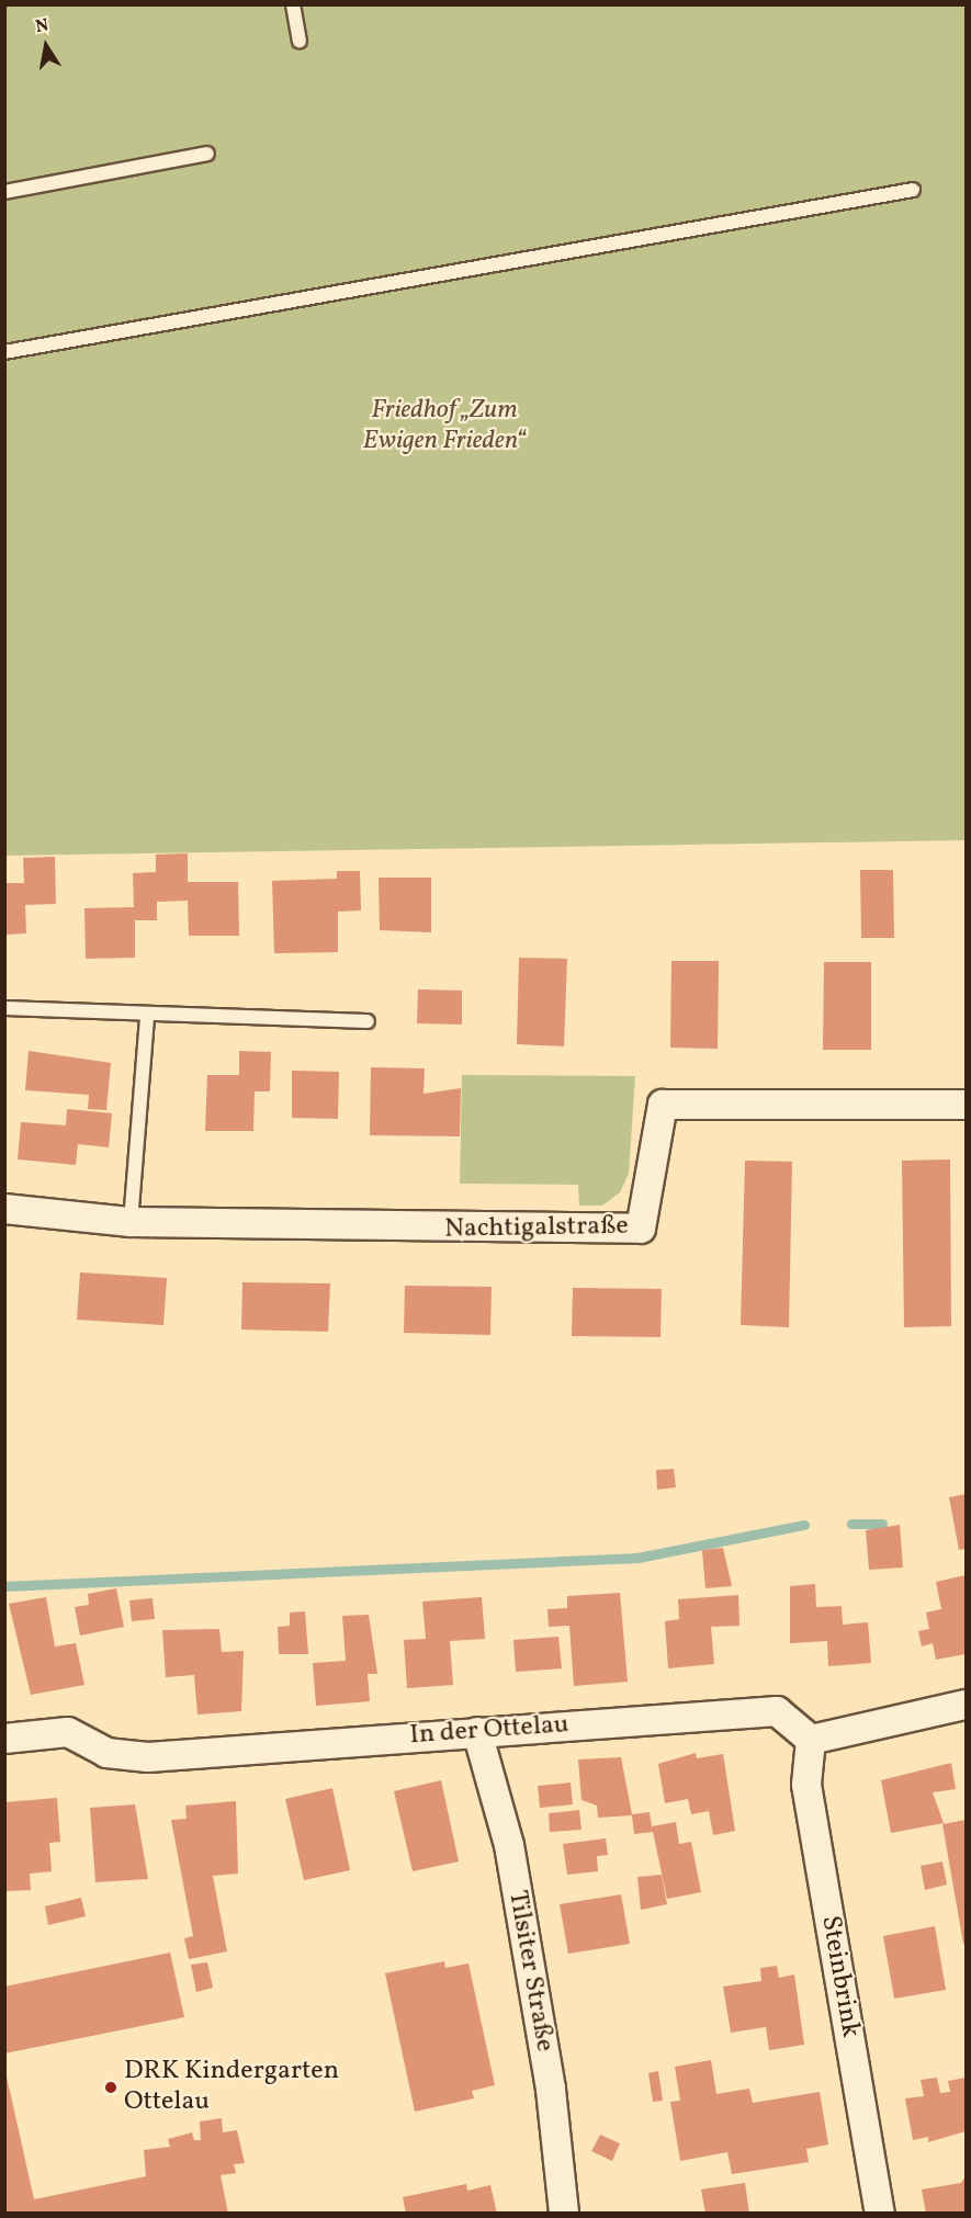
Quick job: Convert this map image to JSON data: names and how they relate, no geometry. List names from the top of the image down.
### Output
{
  "streets": {
    "street": [
      "Nachtigalstraße",
      "In der Ottelau",
      "Tilsiter Straße",
      "Steinbrink"
    ]
  },
  "crossings": [
    ["In der Ottelau", "Tilsiter Straße"],
    ["In der Ottelau", "Steinbrink"]
  ],
  "parks": ["Friedhof „Zum Ewigen Frieden“"],
  "places": ["DRK Kindergarten Ottelau"],
  "north": "top"
}
